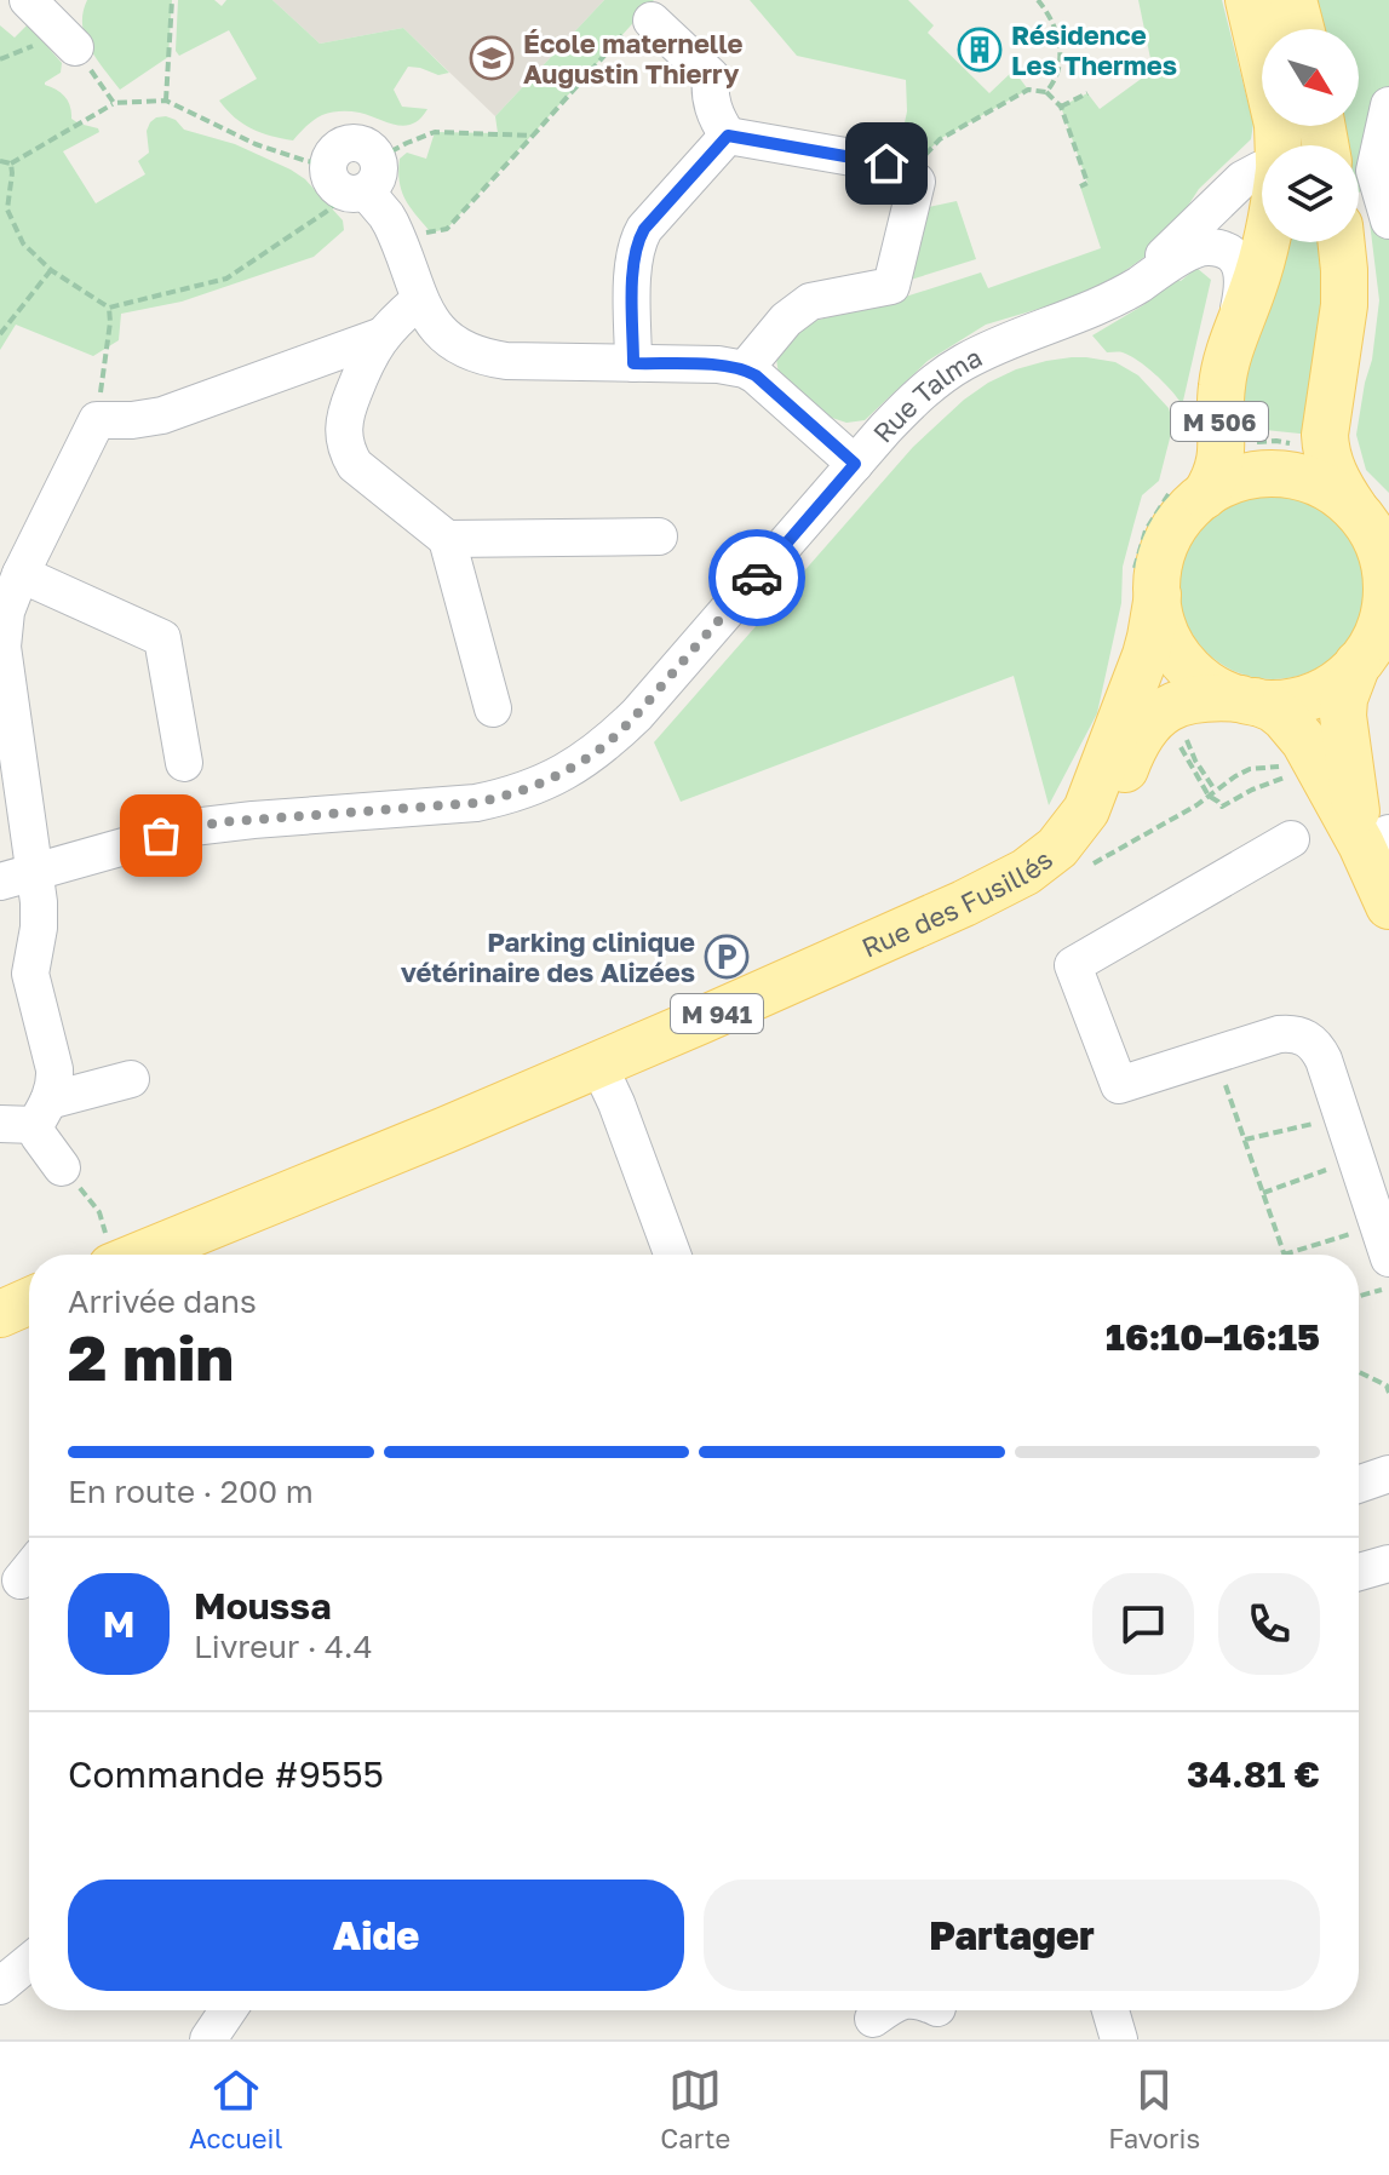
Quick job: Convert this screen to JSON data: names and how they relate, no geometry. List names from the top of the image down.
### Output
{
  "streets": {
    "main road": ["M 506", "Rue des Fusillés", "M 941"],
    "street": ["Rue Talma"]
  },
  "crossings": [
    ["Rue Talma", "M 506"],
    ["M 506", "Rue des Fusillés"]
  ],
  "places": {
    "building": ["Résidence Les Thermes"],
    "school or university": ["École maternelle Augustin Thierry"],
    "parking": ["Parking clinique vétérinaire des Alizées"]
  },
  "north": "bottom right",
  "page": {
    "heading": ["2 min", "Arrivée dans", "16:10–16:15"],
    "panel": [
      "Moussa",
      "Livreur · 4.4",
      "Commande #9555",
      "34.81 €"
    ],
    "bar": "En route · 200 m",
    "round": "M",
    "buttons": ["Aide", "Partager"],
    "tabs": ["Accueil", "Carte", "Favoris"]
  }
}
